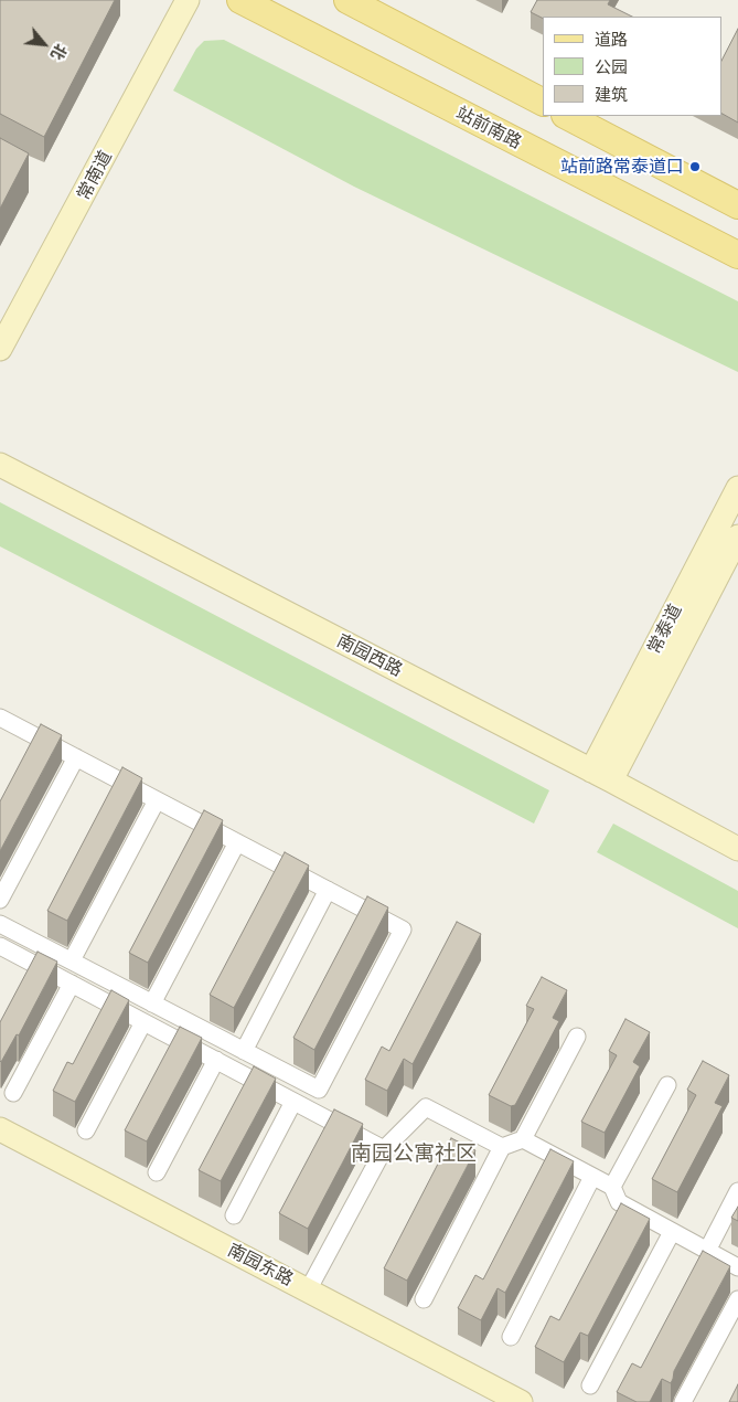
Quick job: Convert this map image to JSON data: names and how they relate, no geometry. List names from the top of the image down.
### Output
{
  "streets": {
    "main road": ["站前南路"],
    "street": [
      "常南道",
      "常泰道",
      "南园西路",
      "南园东路"
    ]
  },
  "crossings": [
    ["常泰道", "南园西路"]
  ],
  "districts": ["南园公寓社区"],
  "places": ["站前路常泰道口"],
  "legend": ["道路", "公园", "建筑"],
  "north": "bottom right"
}
